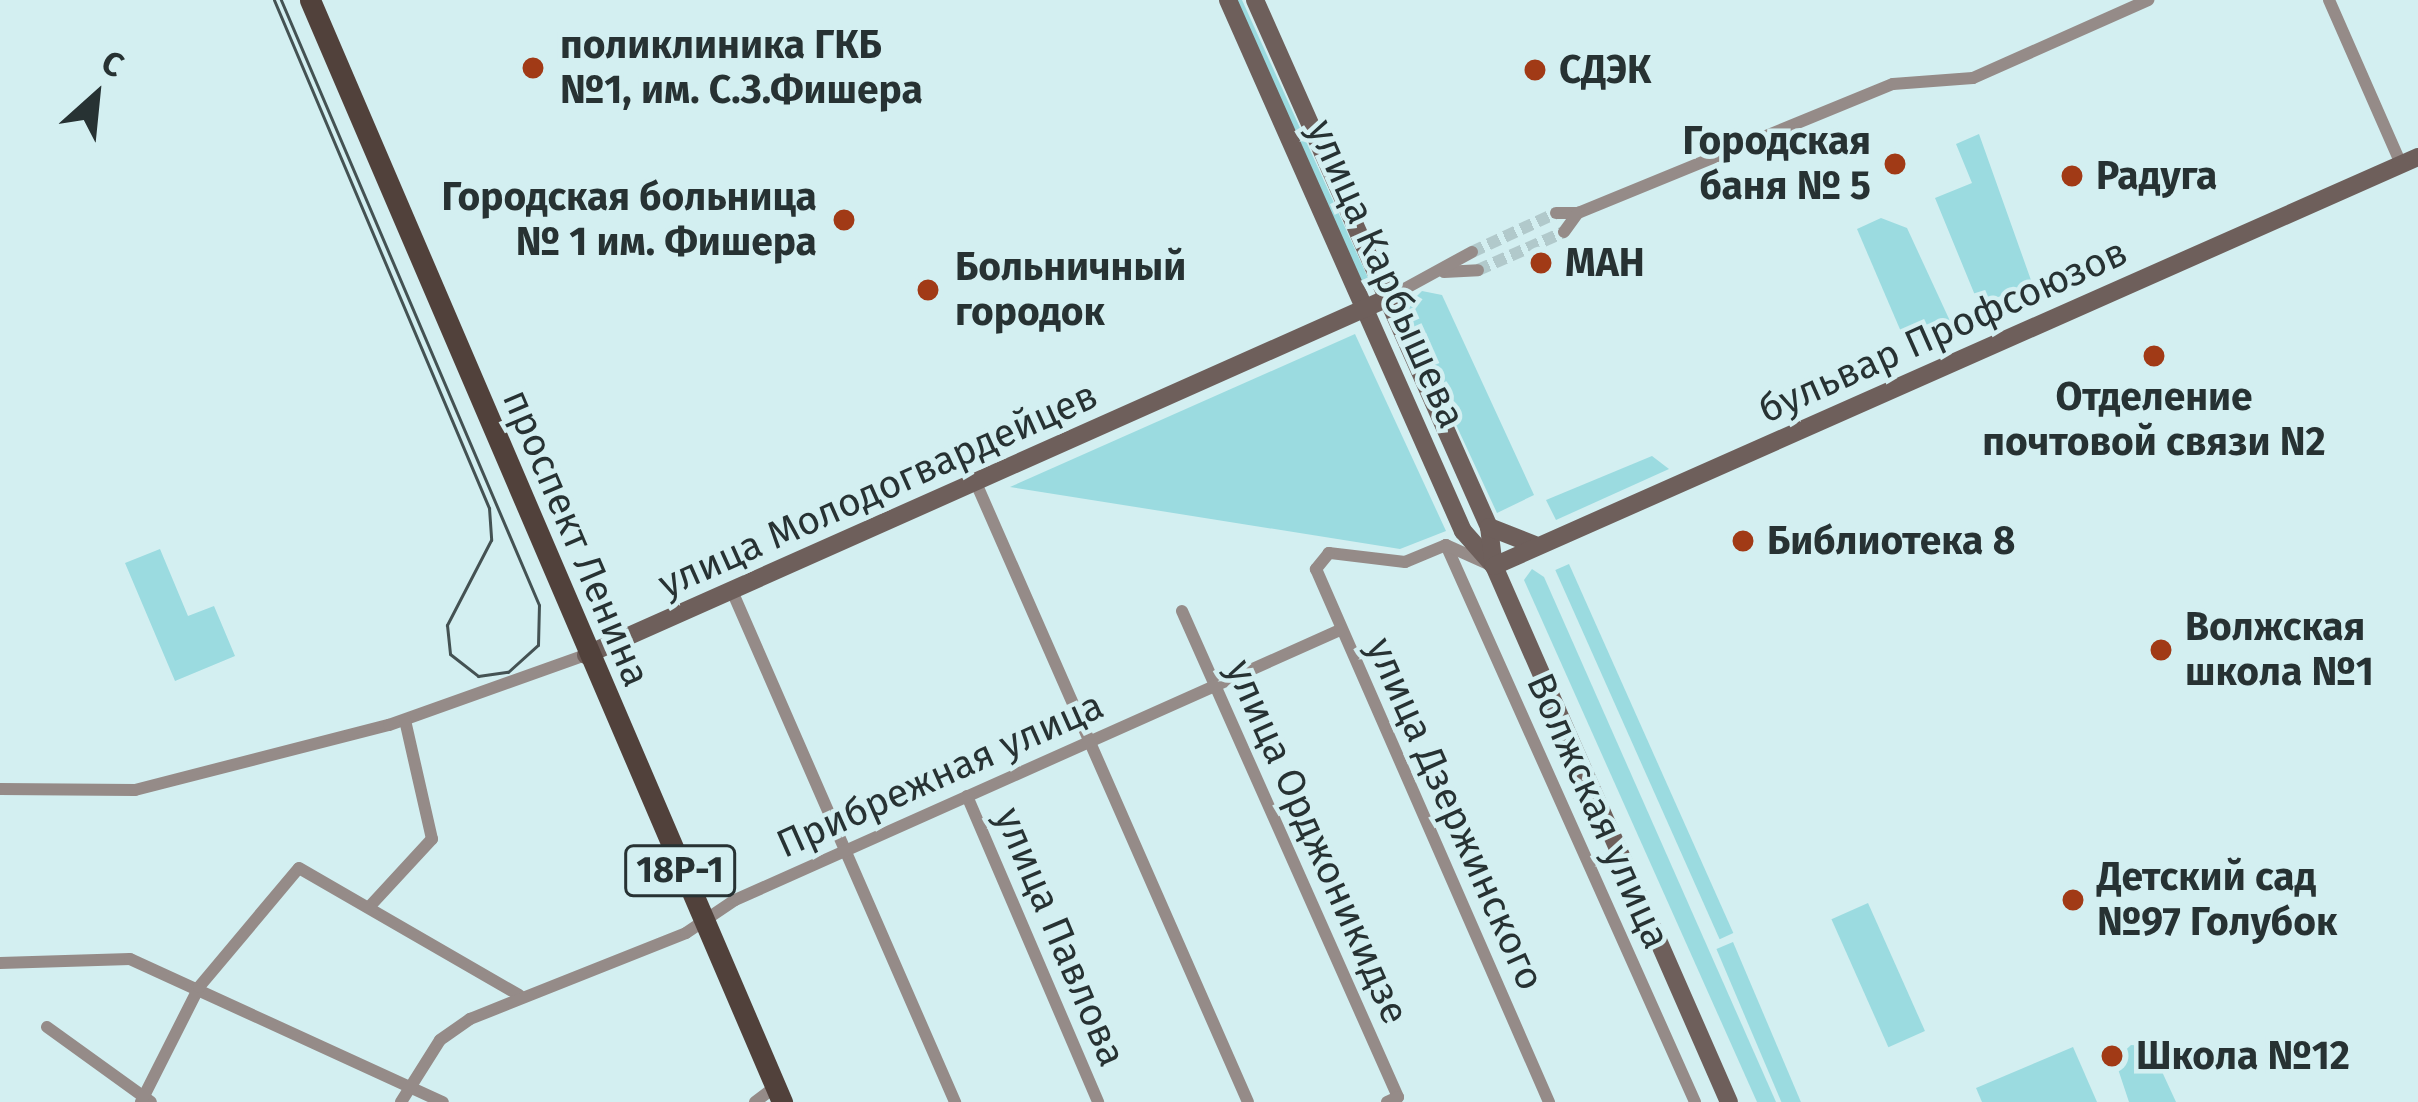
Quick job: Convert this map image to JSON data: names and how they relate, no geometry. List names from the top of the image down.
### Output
{
  "streets": {
    "main road": ["проспект Ленина", "18Р-1"],
    "street": [
      "улица Карбышева",
      "бульвар Профсоюзов",
      "улица Молодогвардейцев",
      "Прибрежная улица",
      "Волжская улица",
      "улица Дзержинского",
      "улица Орджоникидзе",
      "улица Павлова"
    ]
  },
  "crossings": [
    ["улица Карбышева", "бульвар Профсоюзов"],
    ["улица Карбышева", "улица Молодогвардейцев"],
    ["улица Молодогвардейцев", "проспект Ленина"],
    ["проспект Ленина", "Прибрежная улица"],
    ["Прибрежная улица", "улица Дзержинского"],
    ["Прибрежная улица", "улица Орджоникидзе"],
    ["Прибрежная улица", "улица Павлова"],
    ["Волжская улица", "улица Дзержинского"]
  ],
  "places": [
    "поликлиника ГКБ №1, им. С.З.Фишера",
    "СДЭК",
    "Городская баня № 5",
    "Радуга",
    "Городская больница № 1 им. Фишера",
    "МАН",
    "Больничный городок",
    "Отделение почтовой связи N2",
    "Библиотека 8",
    "Волжская школа №1",
    "Детский сад №97 Голубок",
    "Школа №12"
  ],
  "north": "top right"
}
